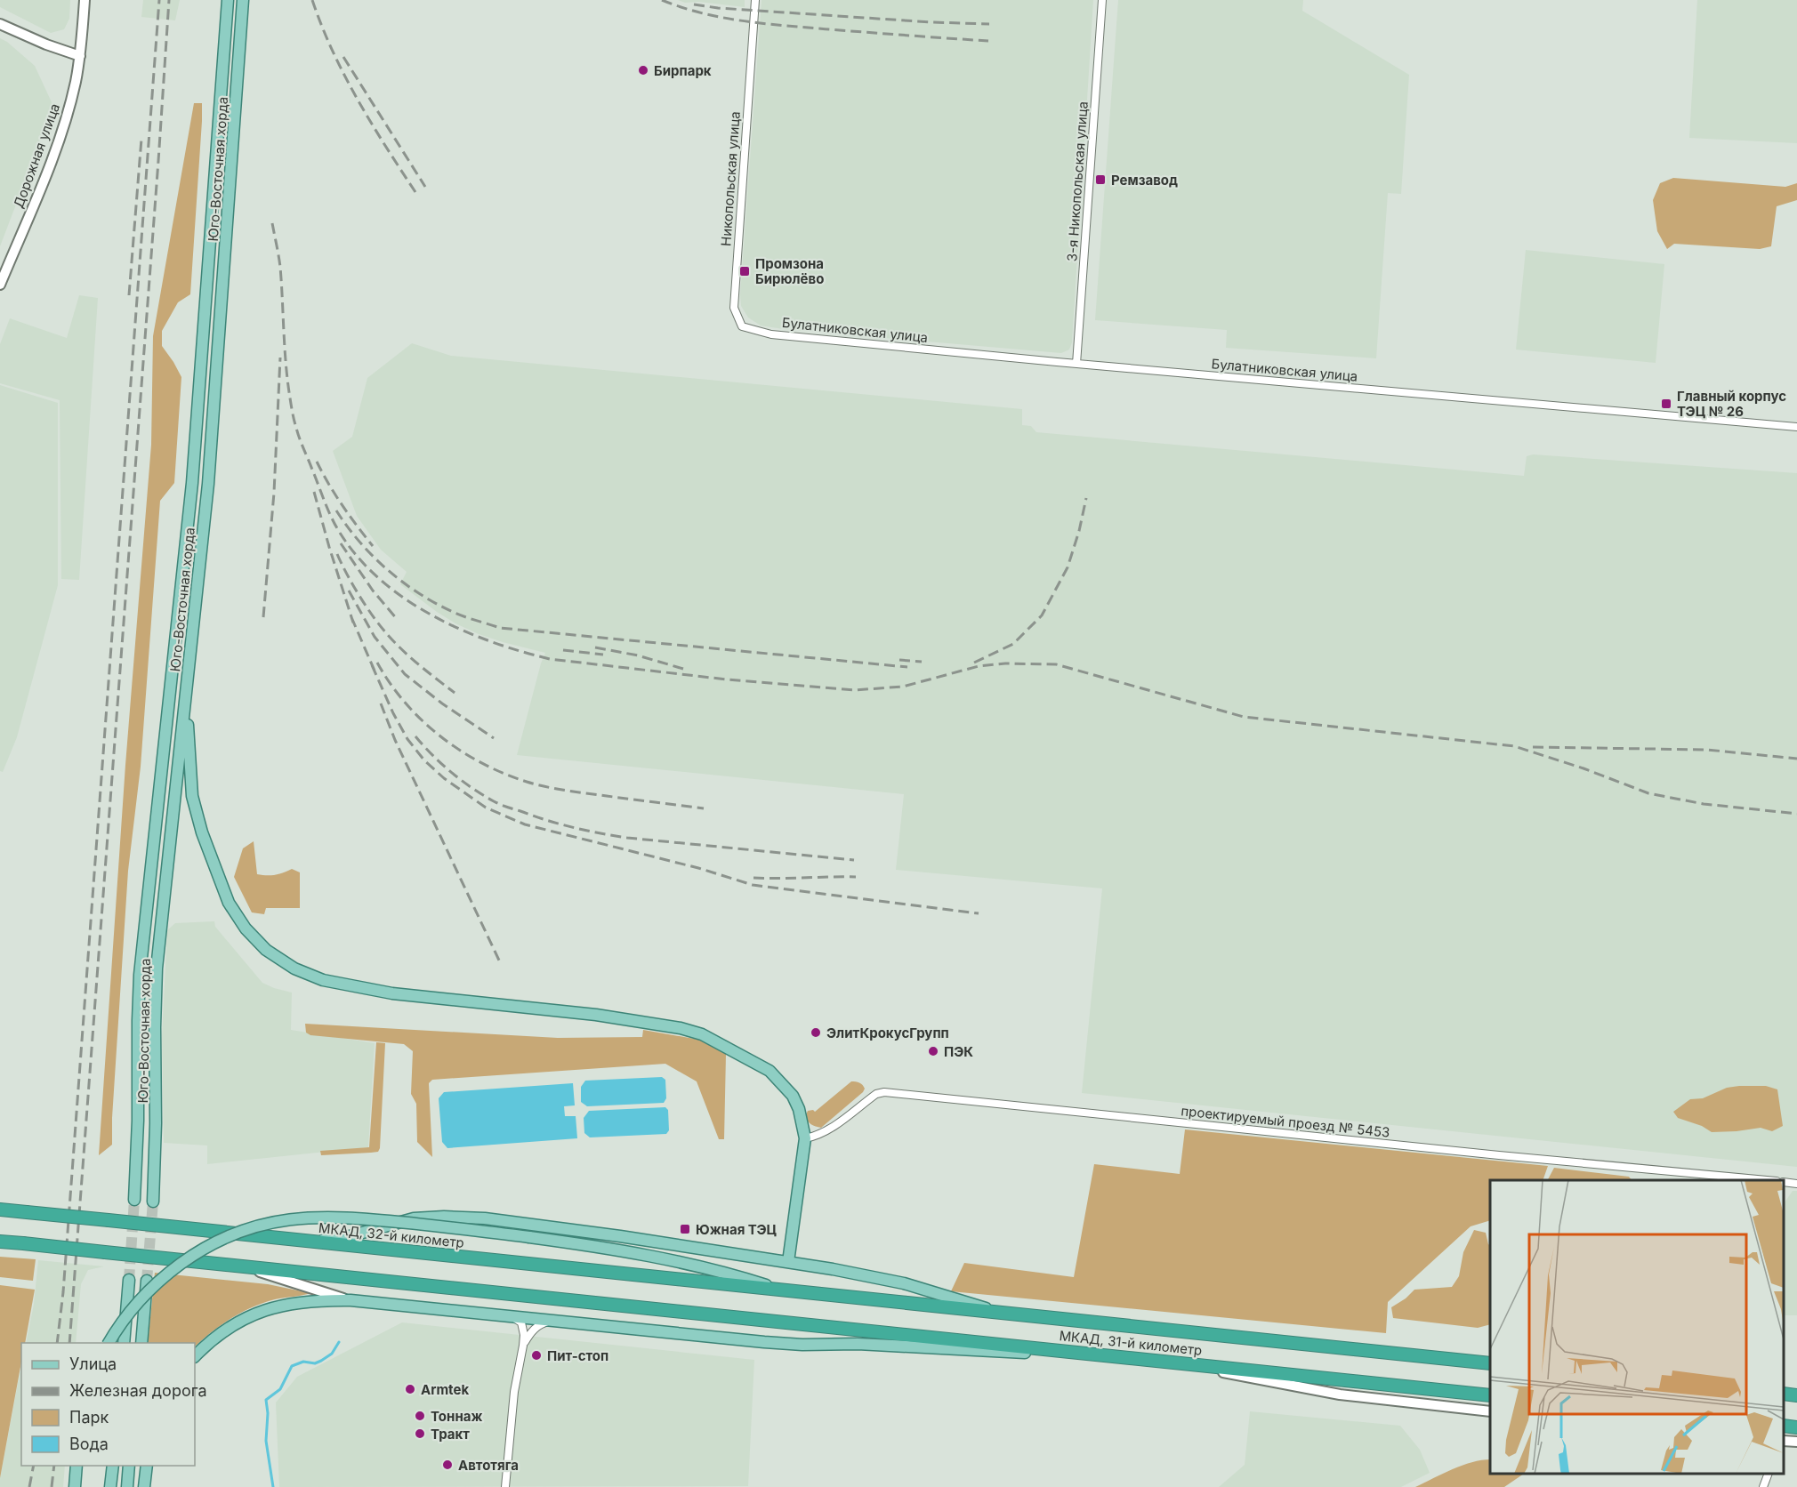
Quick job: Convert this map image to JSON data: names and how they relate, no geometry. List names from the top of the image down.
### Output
{
  "streets": {
    "highway": ["МКАД, 32-й километр", "МКАД, 31-й километр"],
    "main road": ["Дорожная улица", "Юго-Восточная хорда"],
    "street": [
      "Никопольская улица",
      "3-я Никопольская улица",
      "Булатниковская улица",
      "проектируемый проезд № 5453"
    ]
  },
  "crossings": [
    ["Никопольская улица", "Булатниковская улица"],
    ["3-я Никопольская улица", "Булатниковская улица"],
    ["МКАД, 32-й километр", "МКАД, 31-й километр"]
  ],
  "places": {
    "other": [
      "Бирпарк",
      "ЭлитКрокусГрупп",
      "ПЭК",
      "Пит-стоп",
      "Armtek",
      "Тоннаж",
      "Тракт",
      "Автотяга"
    ],
    "transit": [
      "Ремзавод",
      "Промзона Бирюлёво",
      "Главный корпус ТЭЦ № 26",
      "Южная ТЭЦ"
    ]
  },
  "legend": [
    "Улица",
    "Железная дорога",
    "Парк",
    "Вода"
  ]
}
